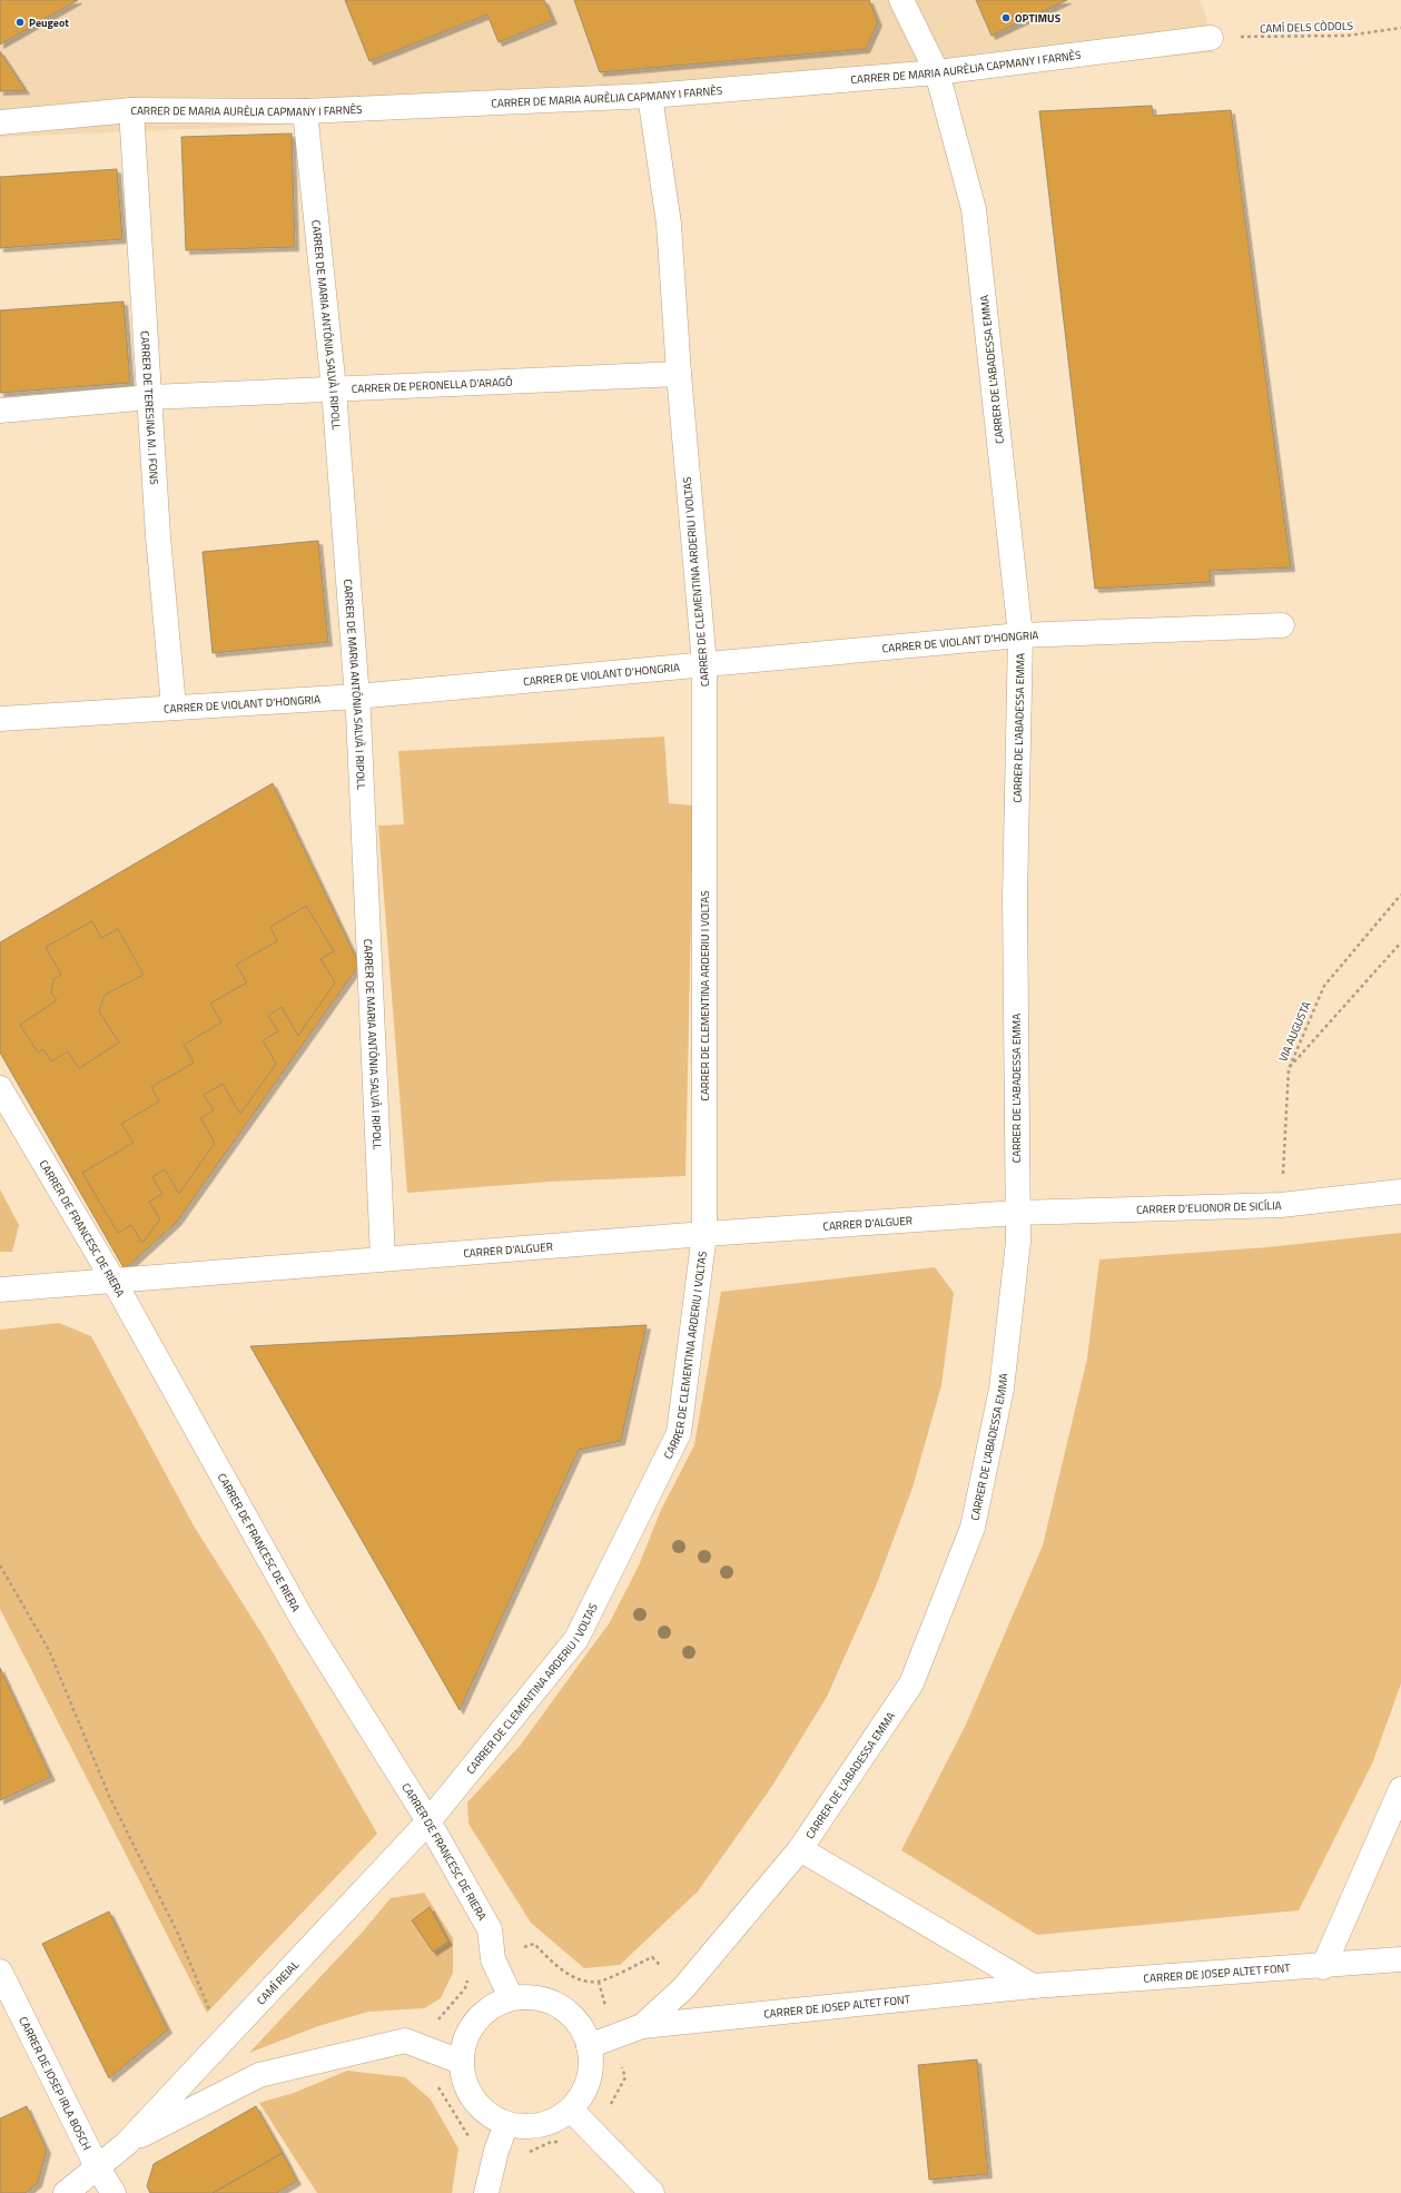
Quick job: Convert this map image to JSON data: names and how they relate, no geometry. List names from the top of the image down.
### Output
{
  "streets": {
    "street": [
      "CARRER DE MARIA AURÈLIA CAPMANY I FARNÈS",
      "CARRER DE MARIA ANTÓNIA SALVÀ I RIPOLL",
      "CARRER DE L'ABADESSA EMMA",
      "CARRER DE PERONELLA D'ARAGÓ",
      "CARRER DE TERESINA M. I FONS",
      "CARRER DE CLEMENTINA ARDERIU I VOLTAS",
      "CARRER DE VIOLANT D'HONGRIA",
      "CARRER D'ELIONOR DE SICÍLIA",
      "CARRER D'ALGUER",
      "CARRER DE FRANCESC DE RIERA",
      "CARRER DE JOSEP ALTET FONT",
      "CAMÍ REIAL",
      "CARRER DE JOSEP IRLA BOSCH"
    ],
    "path": ["CAMÍ DELS CÒDOLS", "VIA AUGUSTA"]
  },
  "crossings": [
    ["CAMÍ DELS CÒDOLS", "CARRER DE MARIA AURÈLIA CAPMANY I FARNÈS"],
    ["CARRER DE MARIA AURÈLIA CAPMANY I FARNÈS", "CARRER DE MARIA ANTÓNIA SALVÀ I RIPOLL"],
    ["CARRER DE MARIA AURÈLIA CAPMANY I FARNÈS", "CARRER DE L'ABADESSA EMMA"],
    ["CARRER DE MARIA AURÈLIA CAPMANY I FARNÈS", "CARRER DE TERESINA M. I FONS"],
    ["CARRER DE MARIA AURÈLIA CAPMANY I FARNÈS", "CARRER DE CLEMENTINA ARDERIU I VOLTAS"],
    ["CARRER DE MARIA ANTÓNIA SALVÀ I RIPOLL", "CARRER DE PERONELLA D'ARAGÓ"],
    ["CARRER DE MARIA ANTÓNIA SALVÀ I RIPOLL", "CARRER DE VIOLANT D'HONGRIA"],
    ["CARRER DE MARIA ANTÓNIA SALVÀ I RIPOLL", "CARRER D'ALGUER"],
    ["CARRER DE L'ABADESSA EMMA", "CARRER DE VIOLANT D'HONGRIA"],
    ["CARRER DE L'ABADESSA EMMA", "CARRER D'ELIONOR DE SICÍLIA"],
    ["CARRER DE L'ABADESSA EMMA", "CARRER D'ALGUER"],
    ["CARRER DE L'ABADESSA EMMA", "CARRER DE FRANCESC DE RIERA"],
    ["CARRER DE L'ABADESSA EMMA", "CARRER DE JOSEP ALTET FONT"],
    ["CARRER DE L'ABADESSA EMMA", "CAMÍ REIAL"],
    ["CARRER DE PERONELLA D'ARAGÓ", "CARRER DE TERESINA M. I FONS"],
    ["CARRER DE PERONELLA D'ARAGÓ", "CARRER DE CLEMENTINA ARDERIU I VOLTAS"],
    ["CARRER DE TERESINA M. I FONS", "CARRER DE VIOLANT D'HONGRIA"],
    ["CARRER DE CLEMENTINA ARDERIU I VOLTAS", "CARRER DE VIOLANT D'HONGRIA"],
    ["CARRER DE CLEMENTINA ARDERIU I VOLTAS", "CARRER D'ALGUER"],
    ["CARRER DE CLEMENTINA ARDERIU I VOLTAS", "CARRER DE FRANCESC DE RIERA"],
    ["CARRER DE CLEMENTINA ARDERIU I VOLTAS", "CAMÍ REIAL"],
    ["VIA AUGUSTA", "CARRER D'ELIONOR DE SICÍLIA"],
    ["CARRER D'ELIONOR DE SICÍLIA", "CARRER D'ALGUER"],
    ["CARRER D'ALGUER", "CARRER DE FRANCESC DE RIERA"],
    ["CARRER DE FRANCESC DE RIERA", "CAMÍ REIAL"],
    ["CAMÍ REIAL", "CARRER DE JOSEP IRLA BOSCH"]
  ],
  "places": ["OPTIMUS", "Peugeot"]
}
